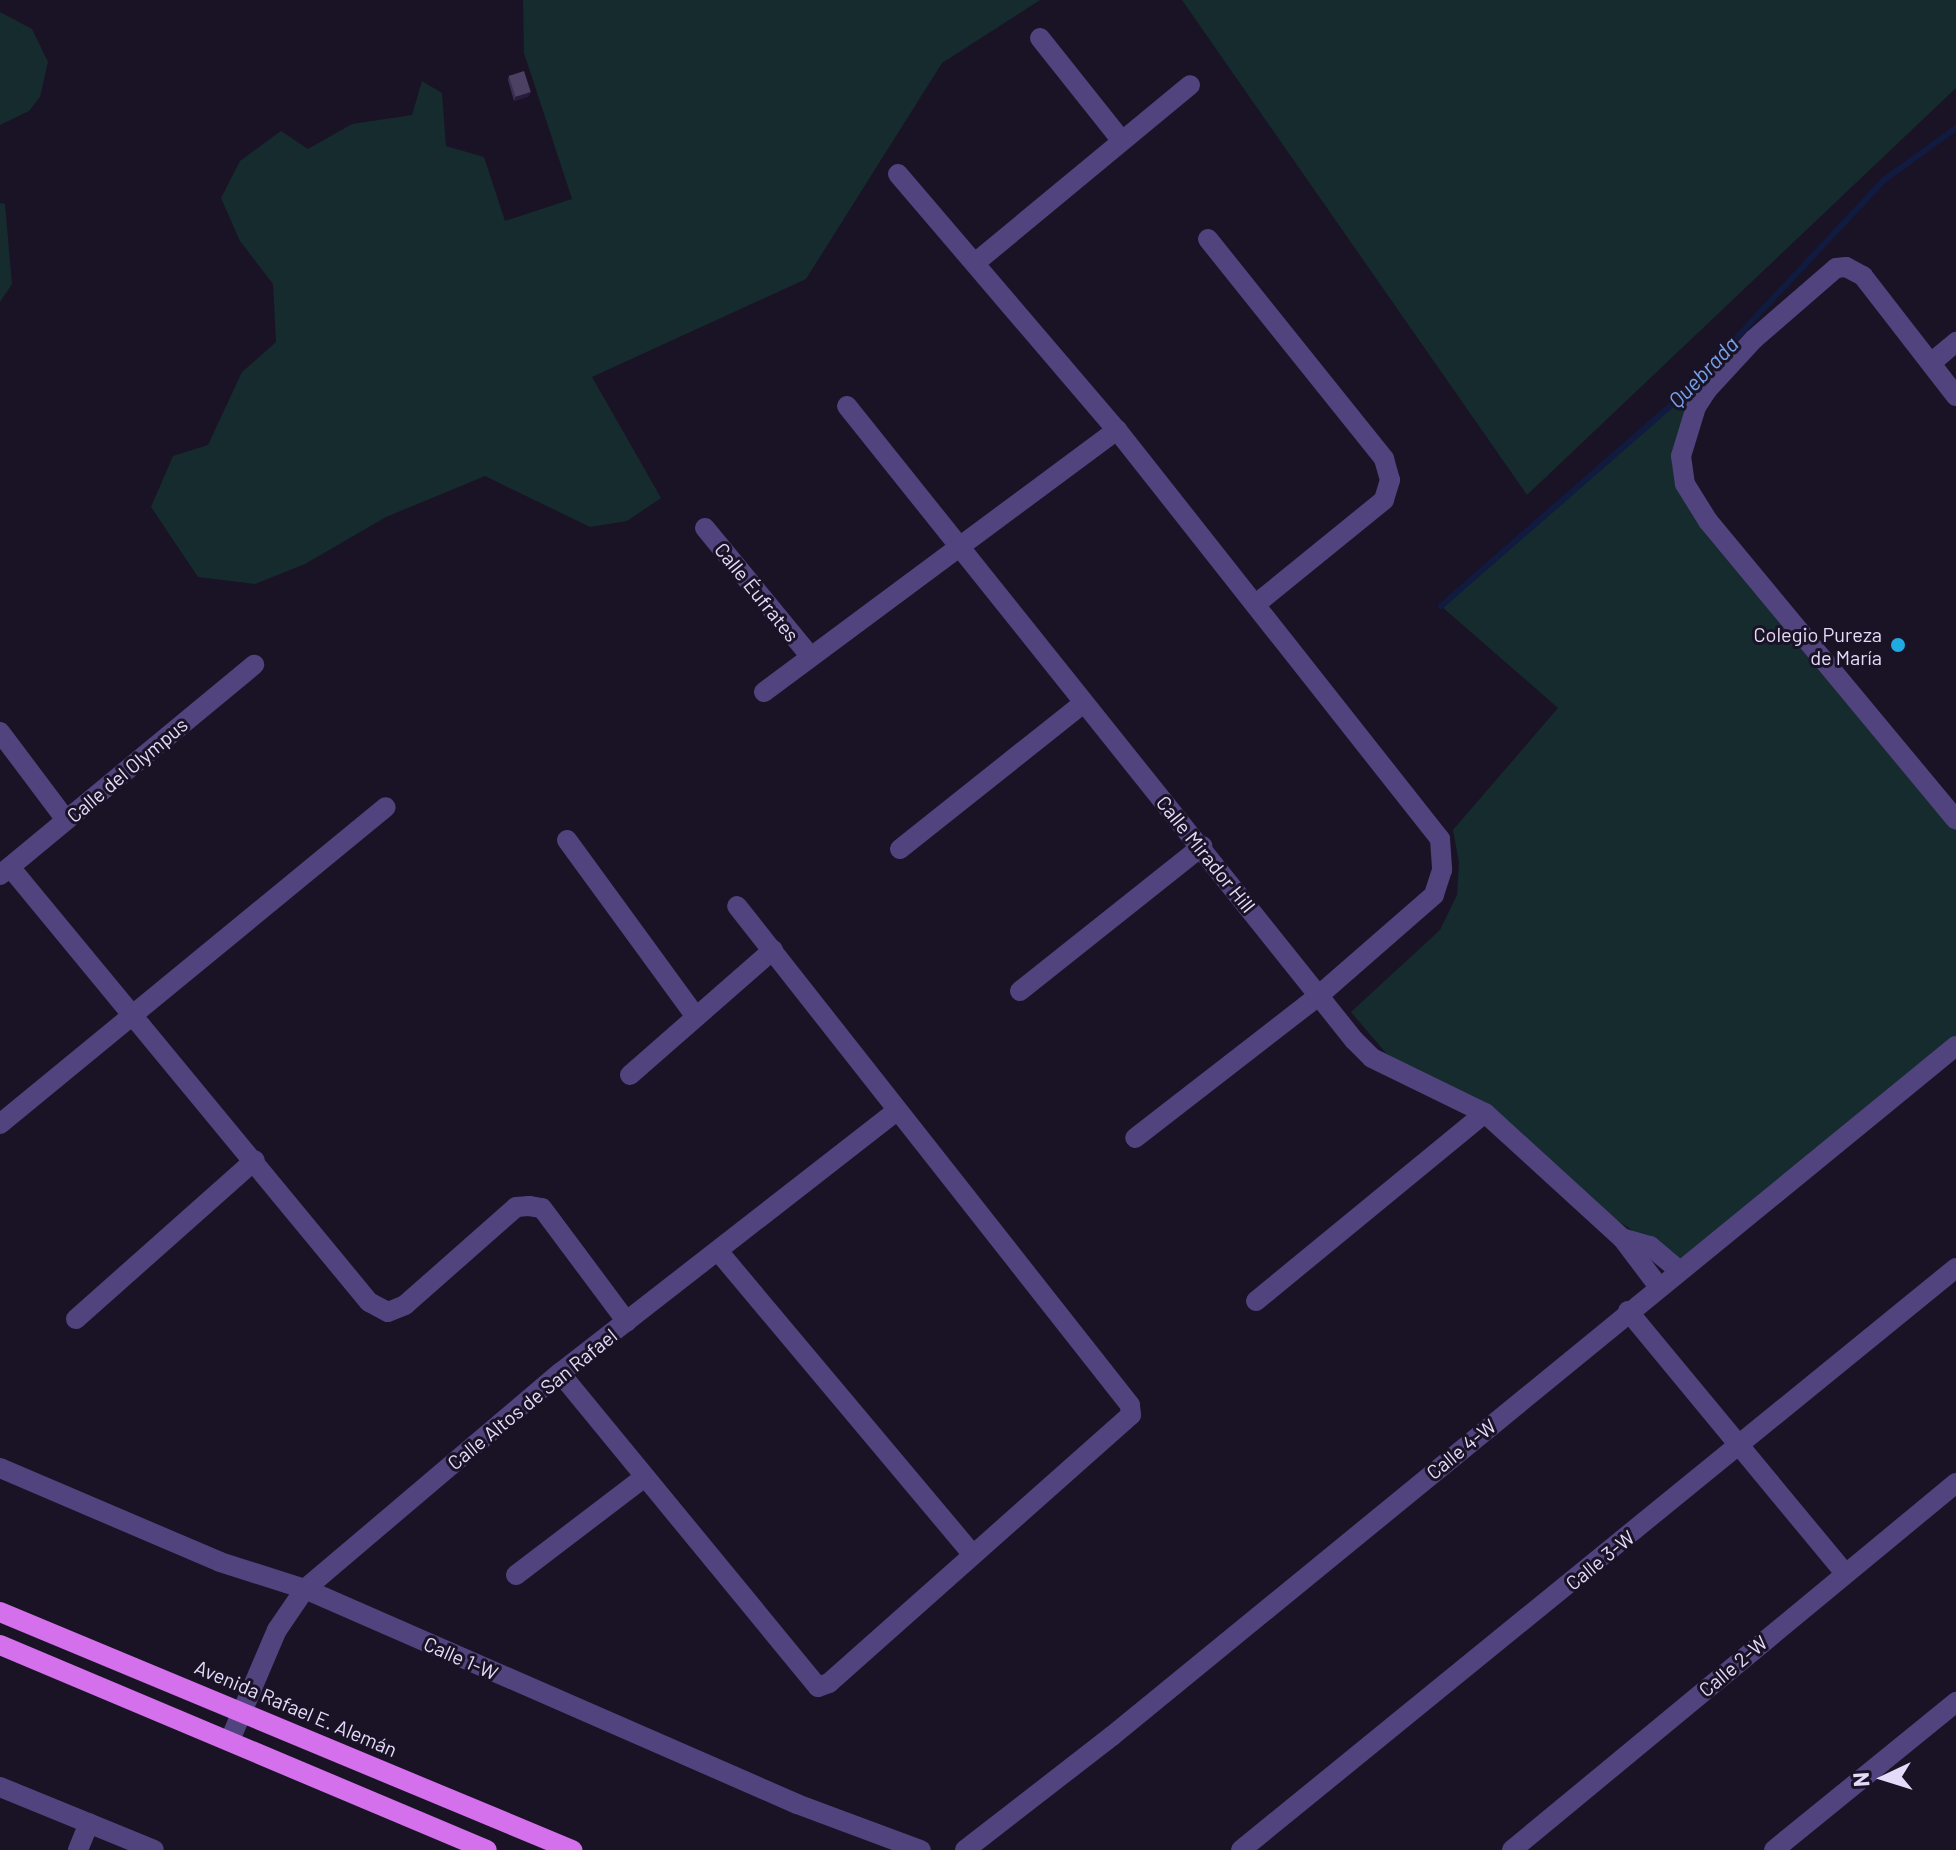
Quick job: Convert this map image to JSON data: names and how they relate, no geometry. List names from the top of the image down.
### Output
{
  "streets": {
    "main road": ["Avenida Rafael E. Alemán"],
    "street": [
      "Calle Éufrates",
      "Calle del Olympus",
      "Calle Mirador Hill",
      "Calle Altos de San Rafael",
      "Calle 4-W",
      "Calle 3-W",
      "Calle 1-W",
      "Calle 2-W"
    ]
  },
  "crossings": [
    ["Calle Mirador Hill", "Calle 4-W"],
    ["Calle Altos de San Rafael", "Calle 1-W"],
    ["Calle Altos de San Rafael", "Avenida Rafael E. Alemán"]
  ],
  "water": ["Quebrada"],
  "places": ["Colegio Pureza de María"],
  "north": "left"
}
